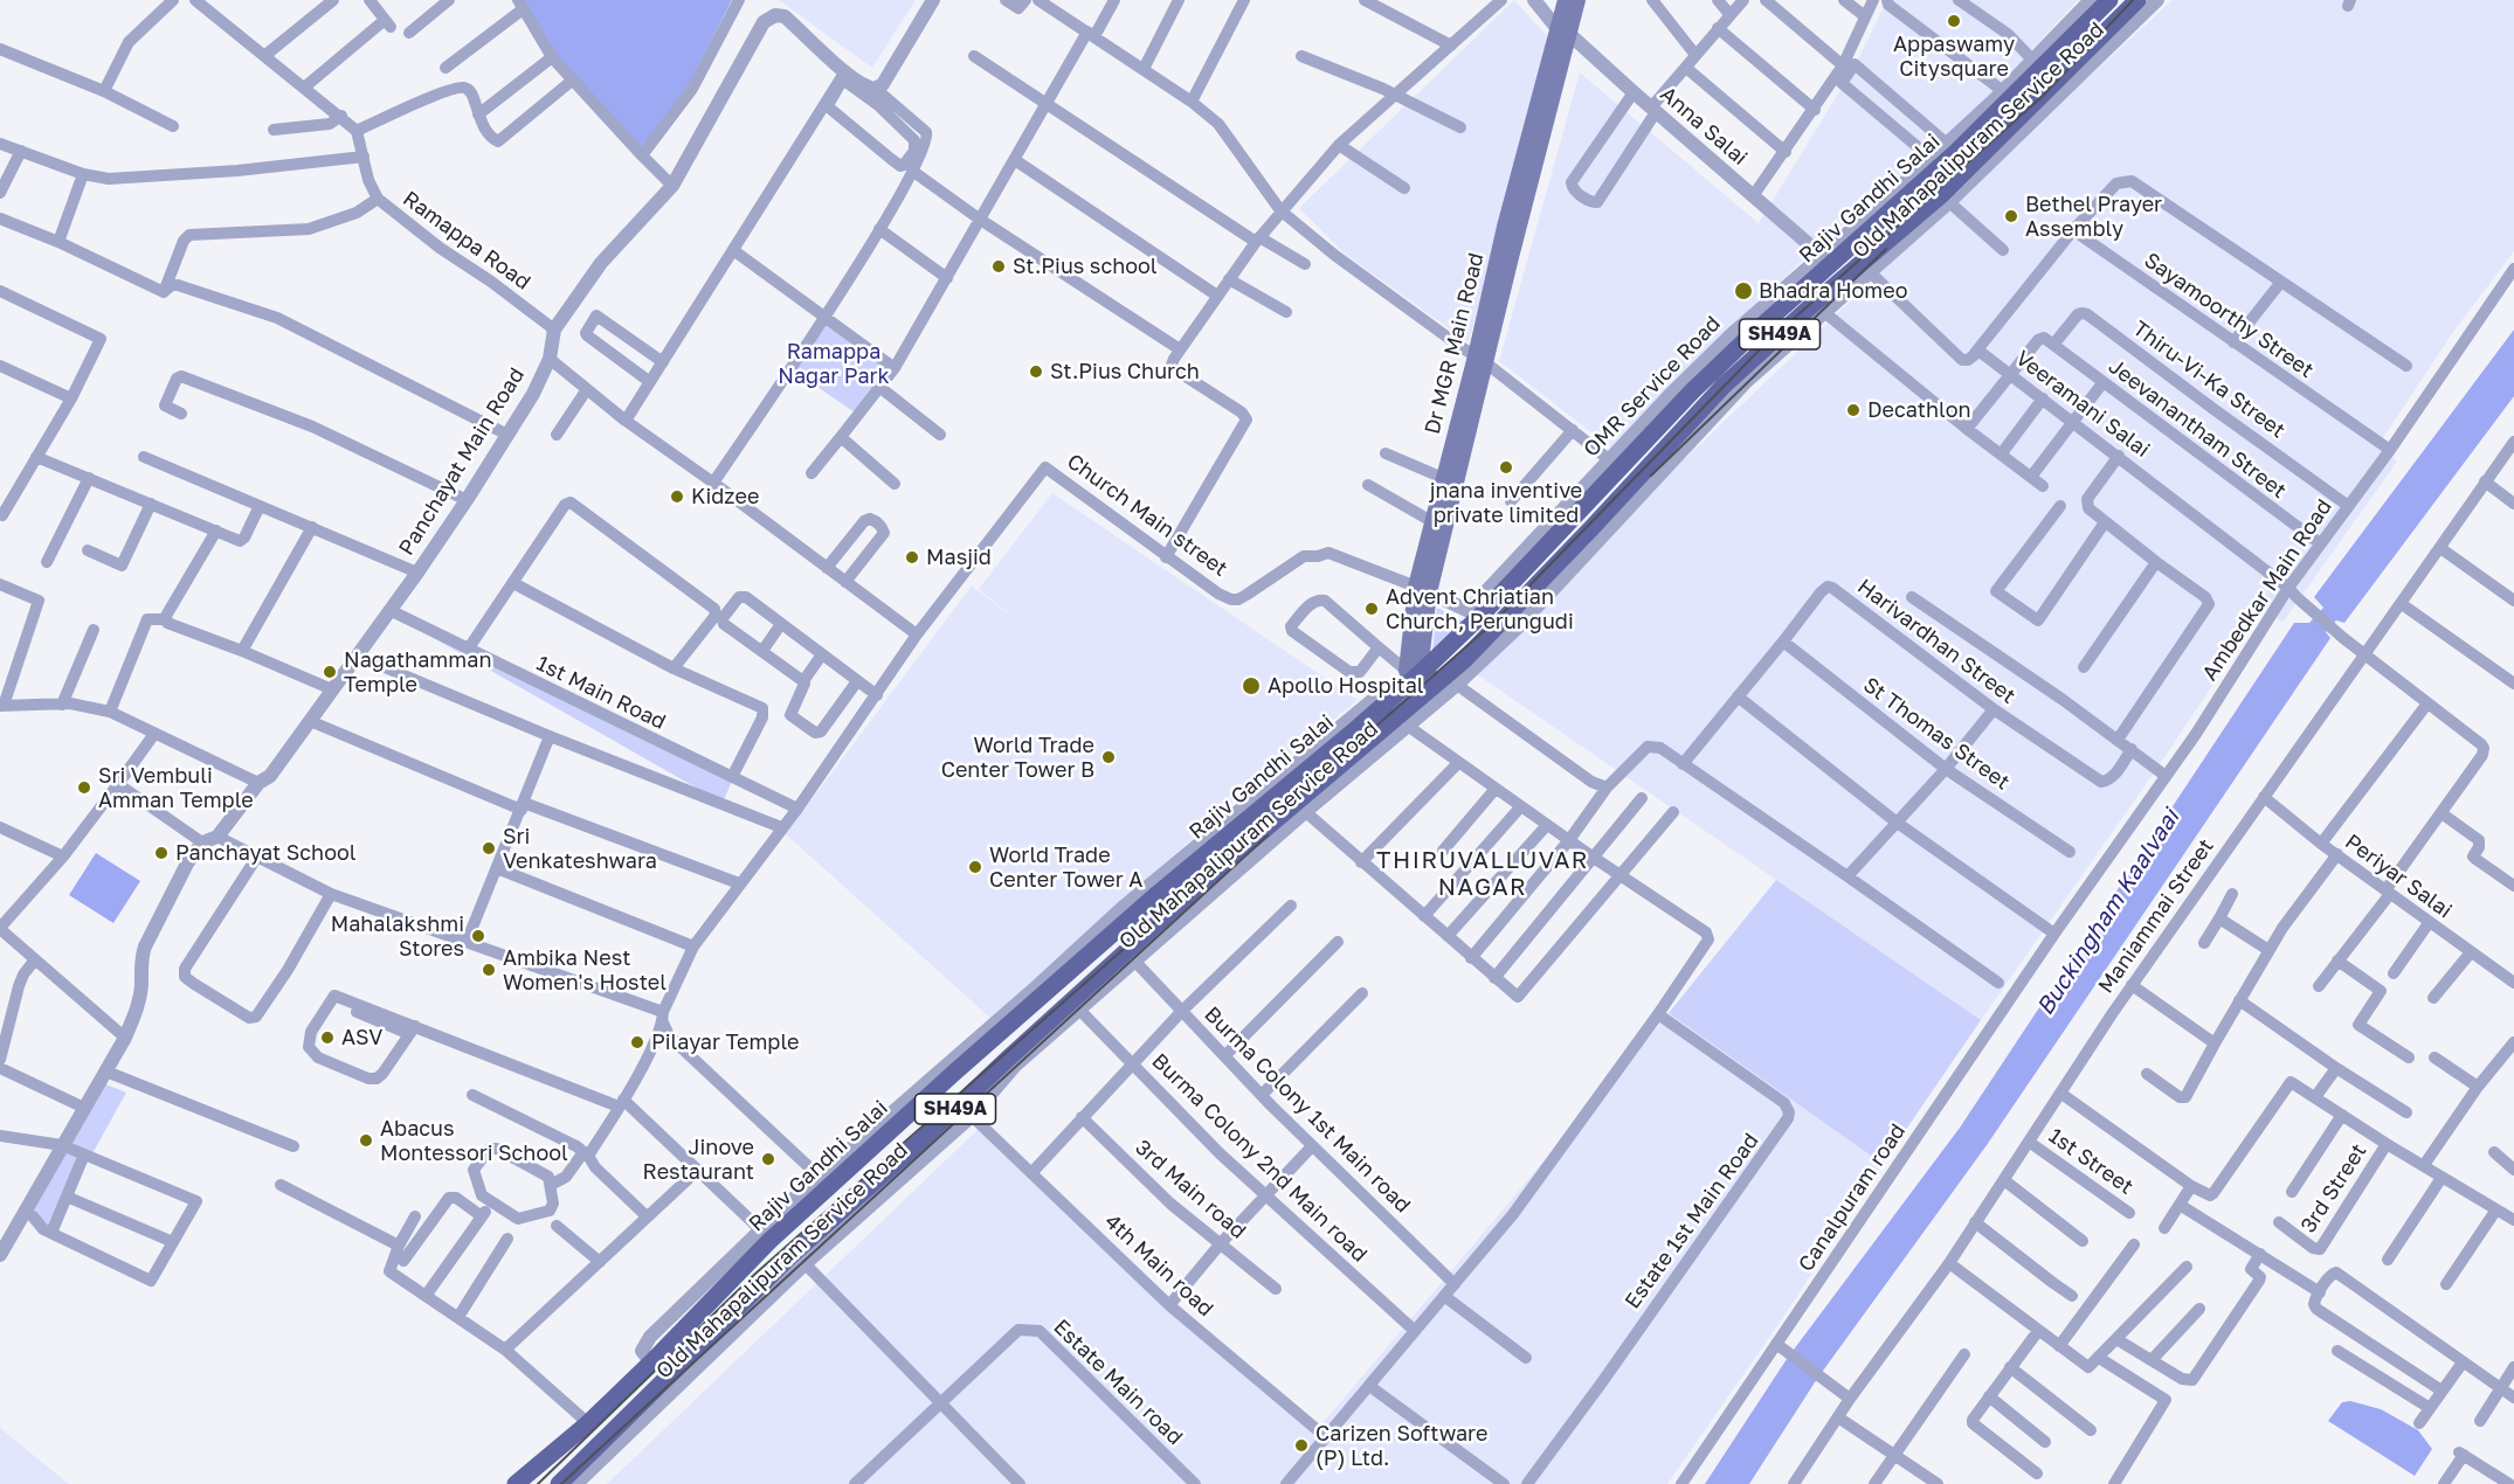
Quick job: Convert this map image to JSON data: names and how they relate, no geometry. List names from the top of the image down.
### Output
{
  "streets": {
    "main road": ["Rajiv Gandhi Salai", "SH49A", "Dr MGR Main Road"],
    "street": [
      "Anna Salai",
      "Old Mahapalipuram Service Road",
      "Ramappa Road",
      "Sayamoorthy Street",
      "Thiru-Vi-Ka Street",
      "OMR Service Road",
      "Veeramani Salai",
      "Jeevanantham Street",
      "Panchayat Main Road",
      "Church Main street",
      "Ambedkar Main Road",
      "Harivardhan Street",
      "1st Main Road",
      "St Thomas Street",
      "Periyar Salai",
      "Maniammai Street",
      "Burma Colony 1st Main road",
      "Burma Colony 2nd Main road",
      "1st Street",
      "3rd Street",
      "3rd Main road",
      "Canalpuram road",
      "Estate 1st Main Road",
      "4th Main road",
      "Estate Main road"
    ]
  },
  "crossings": [
    ["Anna Salai", "Rajiv Gandhi Salai"],
    ["Anna Salai", "Dr MGR Main Road"],
    ["Anna Salai", "OMR Service Road"],
    ["Old Mahapalipuram Service Road", "Rajiv Gandhi Salai"],
    ["Old Mahapalipuram Service Road", "Veeramani Salai"],
    ["Old Mahapalipuram Service Road", "Burma Colony 1st Main road"],
    ["Old Mahapalipuram Service Road", "Burma Colony 2nd Main road"],
    ["Old Mahapalipuram Service Road", "4th Main road"],
    ["Rajiv Gandhi Salai", "Dr MGR Main Road"],
    ["Rajiv Gandhi Salai", "OMR Service Road"],
    ["Rajiv Gandhi Salai", "Veeramani Salai"],
    ["Rajiv Gandhi Salai", "Church Main street"],
    ["Ramappa Road", "Panchayat Main Road"],
    ["Sayamoorthy Street", "Ambedkar Main Road"],
    ["Dr MGR Main Road", "Church Main street"],
    ["Thiru-Vi-Ka Street", "Jeevanantham Street"],
    ["Thiru-Vi-Ka Street", "Ambedkar Main Road"],
    ["OMR Service Road", "Church Main street"],
    ["Veeramani Salai", "Ambedkar Main Road"],
    ["Veeramani Salai", "Maniammai Street"],
    ["Jeevanantham Street", "Ambedkar Main Road"],
    ["Panchayat Main Road", "1st Main Road"],
    ["Ambedkar Main Road", "Canalpuram road"],
    ["Harivardhan Street", "St Thomas Street"],
    ["Periyar Salai", "Maniammai Street"],
    ["Maniammai Street", "1st Street"]
  ],
  "districts": ["THIRUVALLUVAR NAGAR"],
  "water": ["Buckingham Kaalvaai"],
  "parks": ["Ramappa Nagar Park"],
  "places": [
    "Appaswamy Citysquare",
    "Bethel Prayer Assembly",
    "St.Pius school",
    "Bhadra Homeo",
    "St.Pius Church",
    "Decathlon",
    "jnana inventive private limited",
    "Kidzee",
    "Masjid",
    "Advent Chriatian Church, Perungudi",
    "Nagathamman Temple",
    "Apollo Hospital",
    "World Trade Center Tower B",
    "Sri Vembuli Amman Temple",
    "Sri Venkateshwara",
    "Panchayat School",
    "World Trade Center Tower A",
    "Mahalakshmi Stores",
    "Ambika Nest Women's Hostel",
    "ASV",
    "Pilayar Temple",
    "Abacus Montessori School",
    "Jinove Restaurant",
    "Carizen Software (P) Ltd."
  ]
}
